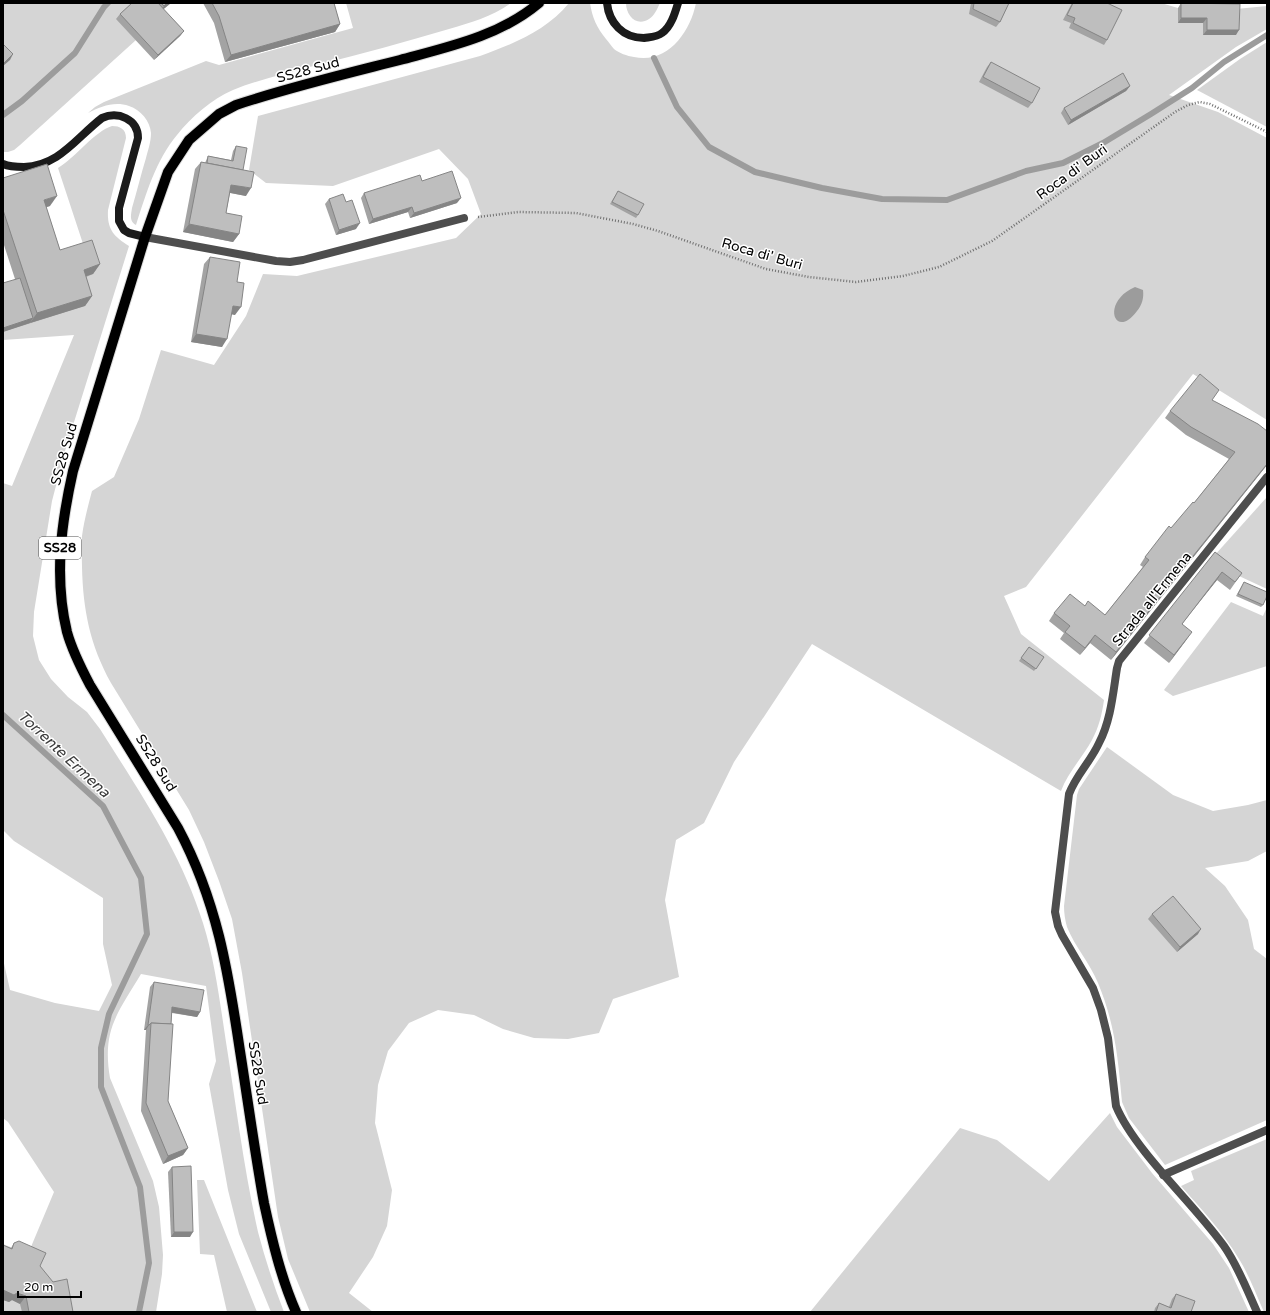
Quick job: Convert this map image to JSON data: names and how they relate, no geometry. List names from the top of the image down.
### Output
{
  "streets": {
    "main road": ["SS28 Sud", "SS28"],
    "street": ["Strada all'Ermena"],
    "path": ["Roca di' Buri"]
  },
  "water": ["Torrente Ermena"],
  "scale_bar": "20 m"
}
